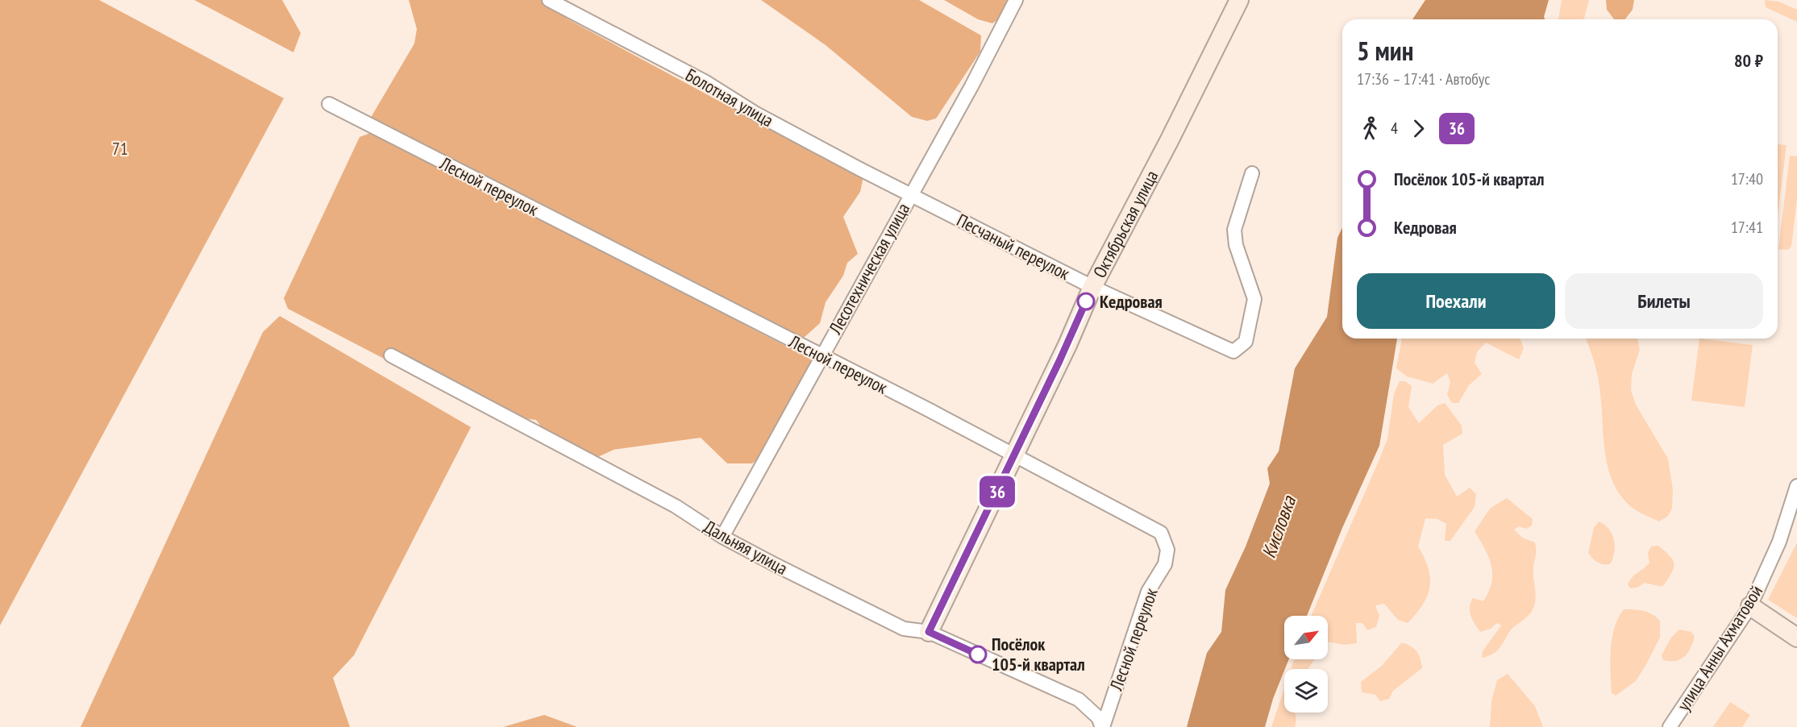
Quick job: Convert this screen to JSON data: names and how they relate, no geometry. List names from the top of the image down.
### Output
{
  "streets": {
    "street": [
      "Болотная улица",
      "Лесной переулок",
      "Октябрьская улица",
      "Песчаный переулок",
      "Лесотехническая улица",
      "Дальняя улица",
      "улица Анны Ахматовой"
    ]
  },
  "crossings": [
    ["Болотная улица", "Песчаный переулок"],
    ["Болотная улица", "Лесотехническая улица"],
    ["Лесной переулок", "Октябрьская улица"],
    ["Лесной переулок", "Лесотехническая улица"],
    ["Лесной переулок", "Дальняя улица"],
    ["Октябрьская улица", "Песчаный переулок"],
    ["Октябрьская улица", "Дальняя улица"],
    ["Песчаный переулок", "Лесотехническая улица"],
    ["Лесотехническая улица", "Дальняя улица"]
  ],
  "water": ["Кисловка"],
  "parks": ["71"],
  "places": ["Кедровая", "Посёлок 105-й квартал"],
  "lines": ["bus line 36"],
  "north": "top right",
  "page": {
    "on_map": "36",
    "heading": ["5 мин", "17:36 – 17:41 · Автобус", "80 ₽"],
    "legs": ["4", "36"],
    "list": [
      {
        "name": "Посёлок 105-й квартал",
        "value": "17:40"
      },
      {
        "name": "Кедровая",
        "value": "17:41"
      }
    ],
    "buttons": ["Поехали", "Билеты"]
  }
}
